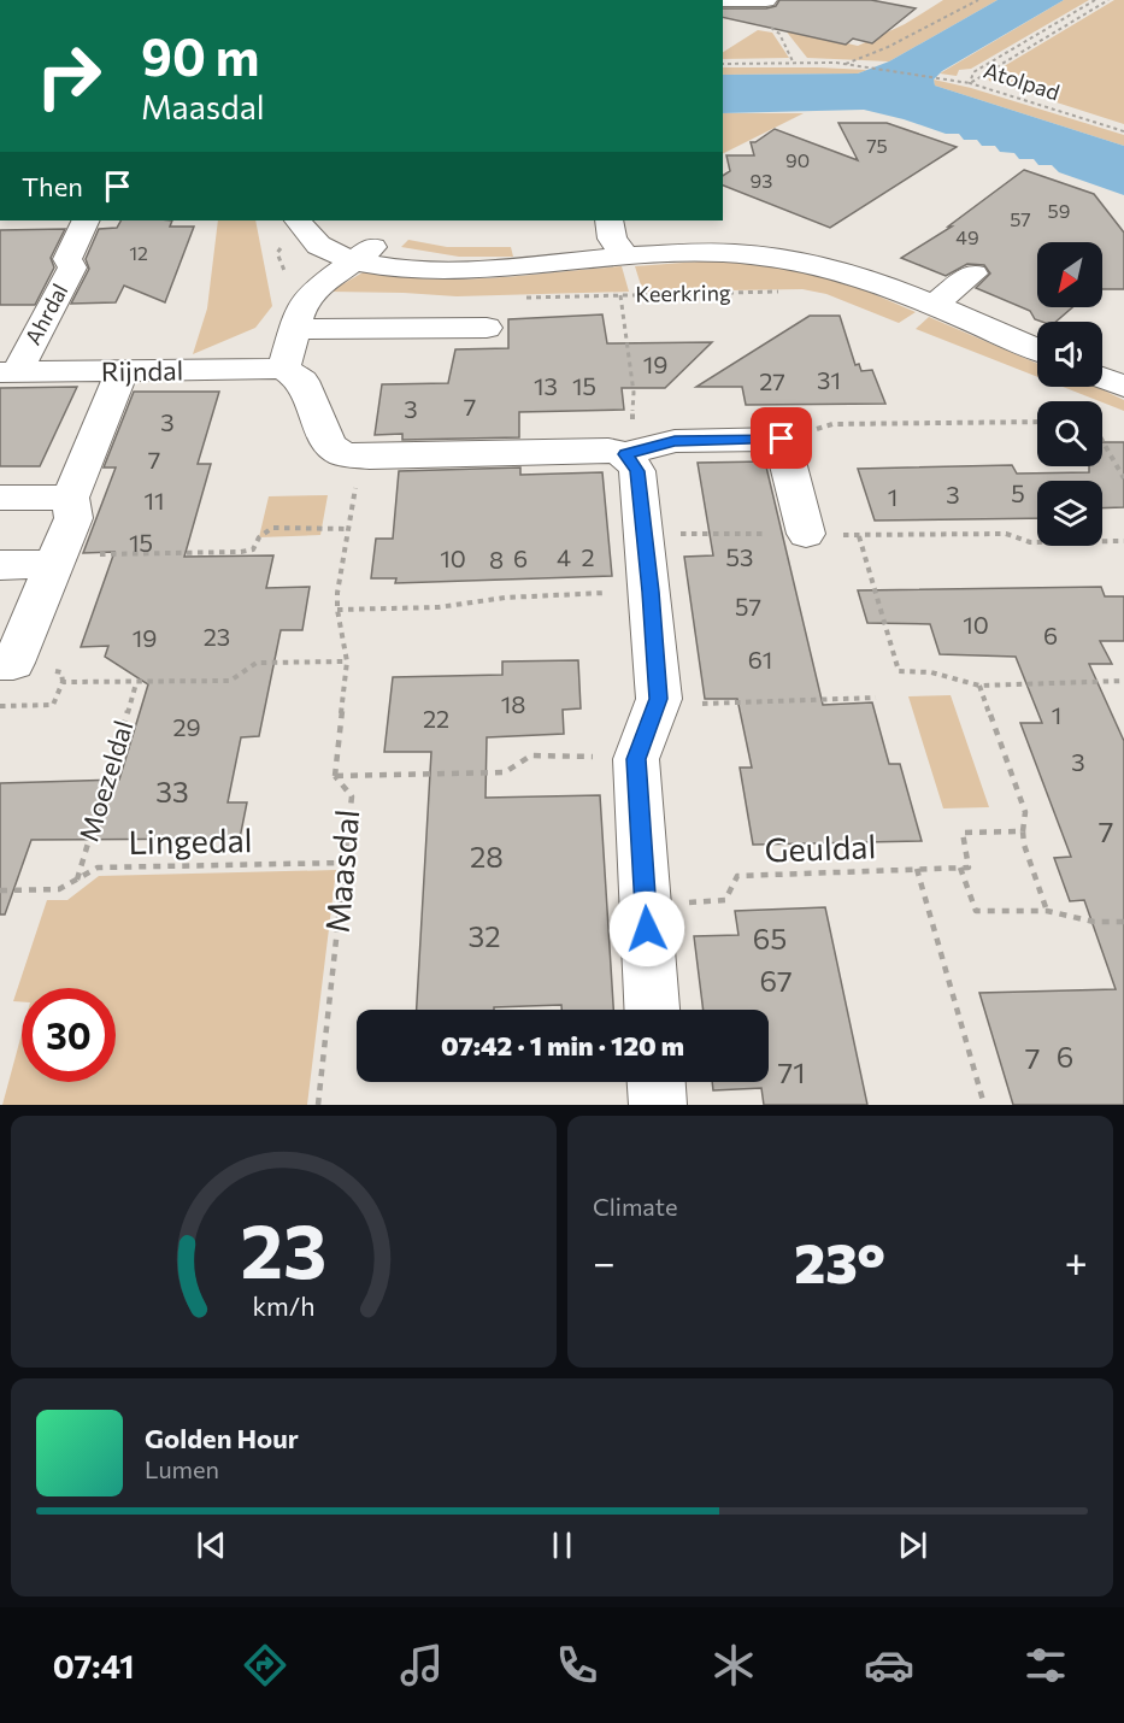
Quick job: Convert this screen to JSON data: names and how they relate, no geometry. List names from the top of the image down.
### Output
{
  "streets": {
    "street": ["Keerkring", "Ahrdal", "Rijndal"],
    "path": [
      "Atolpad",
      "Moezeldal",
      "Lingedal",
      "Geuldal",
      "Maasdal"
    ]
  },
  "crossings": [
    ["Ahrdal", "Rijndal"],
    ["Moezeldal", "Lingedal"],
    ["Lingedal", "Maasdal"]
  ],
  "house_numbers": [
    "75",
    "90",
    "93",
    "59",
    "57",
    "49",
    "12",
    "19",
    "31",
    "27",
    "13",
    "15",
    "7",
    "3",
    "3",
    "7",
    "5",
    "3",
    "1",
    "11",
    "15",
    "4",
    "2",
    "53",
    "10",
    "6",
    "8",
    "57",
    "10",
    "6",
    "23",
    "19",
    "61",
    "18",
    "1",
    "22",
    "29",
    "3",
    "33",
    "7",
    "28",
    "32",
    "65",
    "67",
    "6",
    "7",
    "71"
  ],
  "north": "bottom left",
  "page": {
    "turn": ["90 m", "Maasdal"],
    "then": "Then",
    "limit": "30",
    "trip": "07:42 · 1 min · 120 m",
    "tile": "Climate",
    "heat": ["−", "23°", "+"],
    "song": ["Golden Hour", "Lumen"],
    "tabs": "07:41",
    "gauge": ["23", "km/h"]
  }
}
